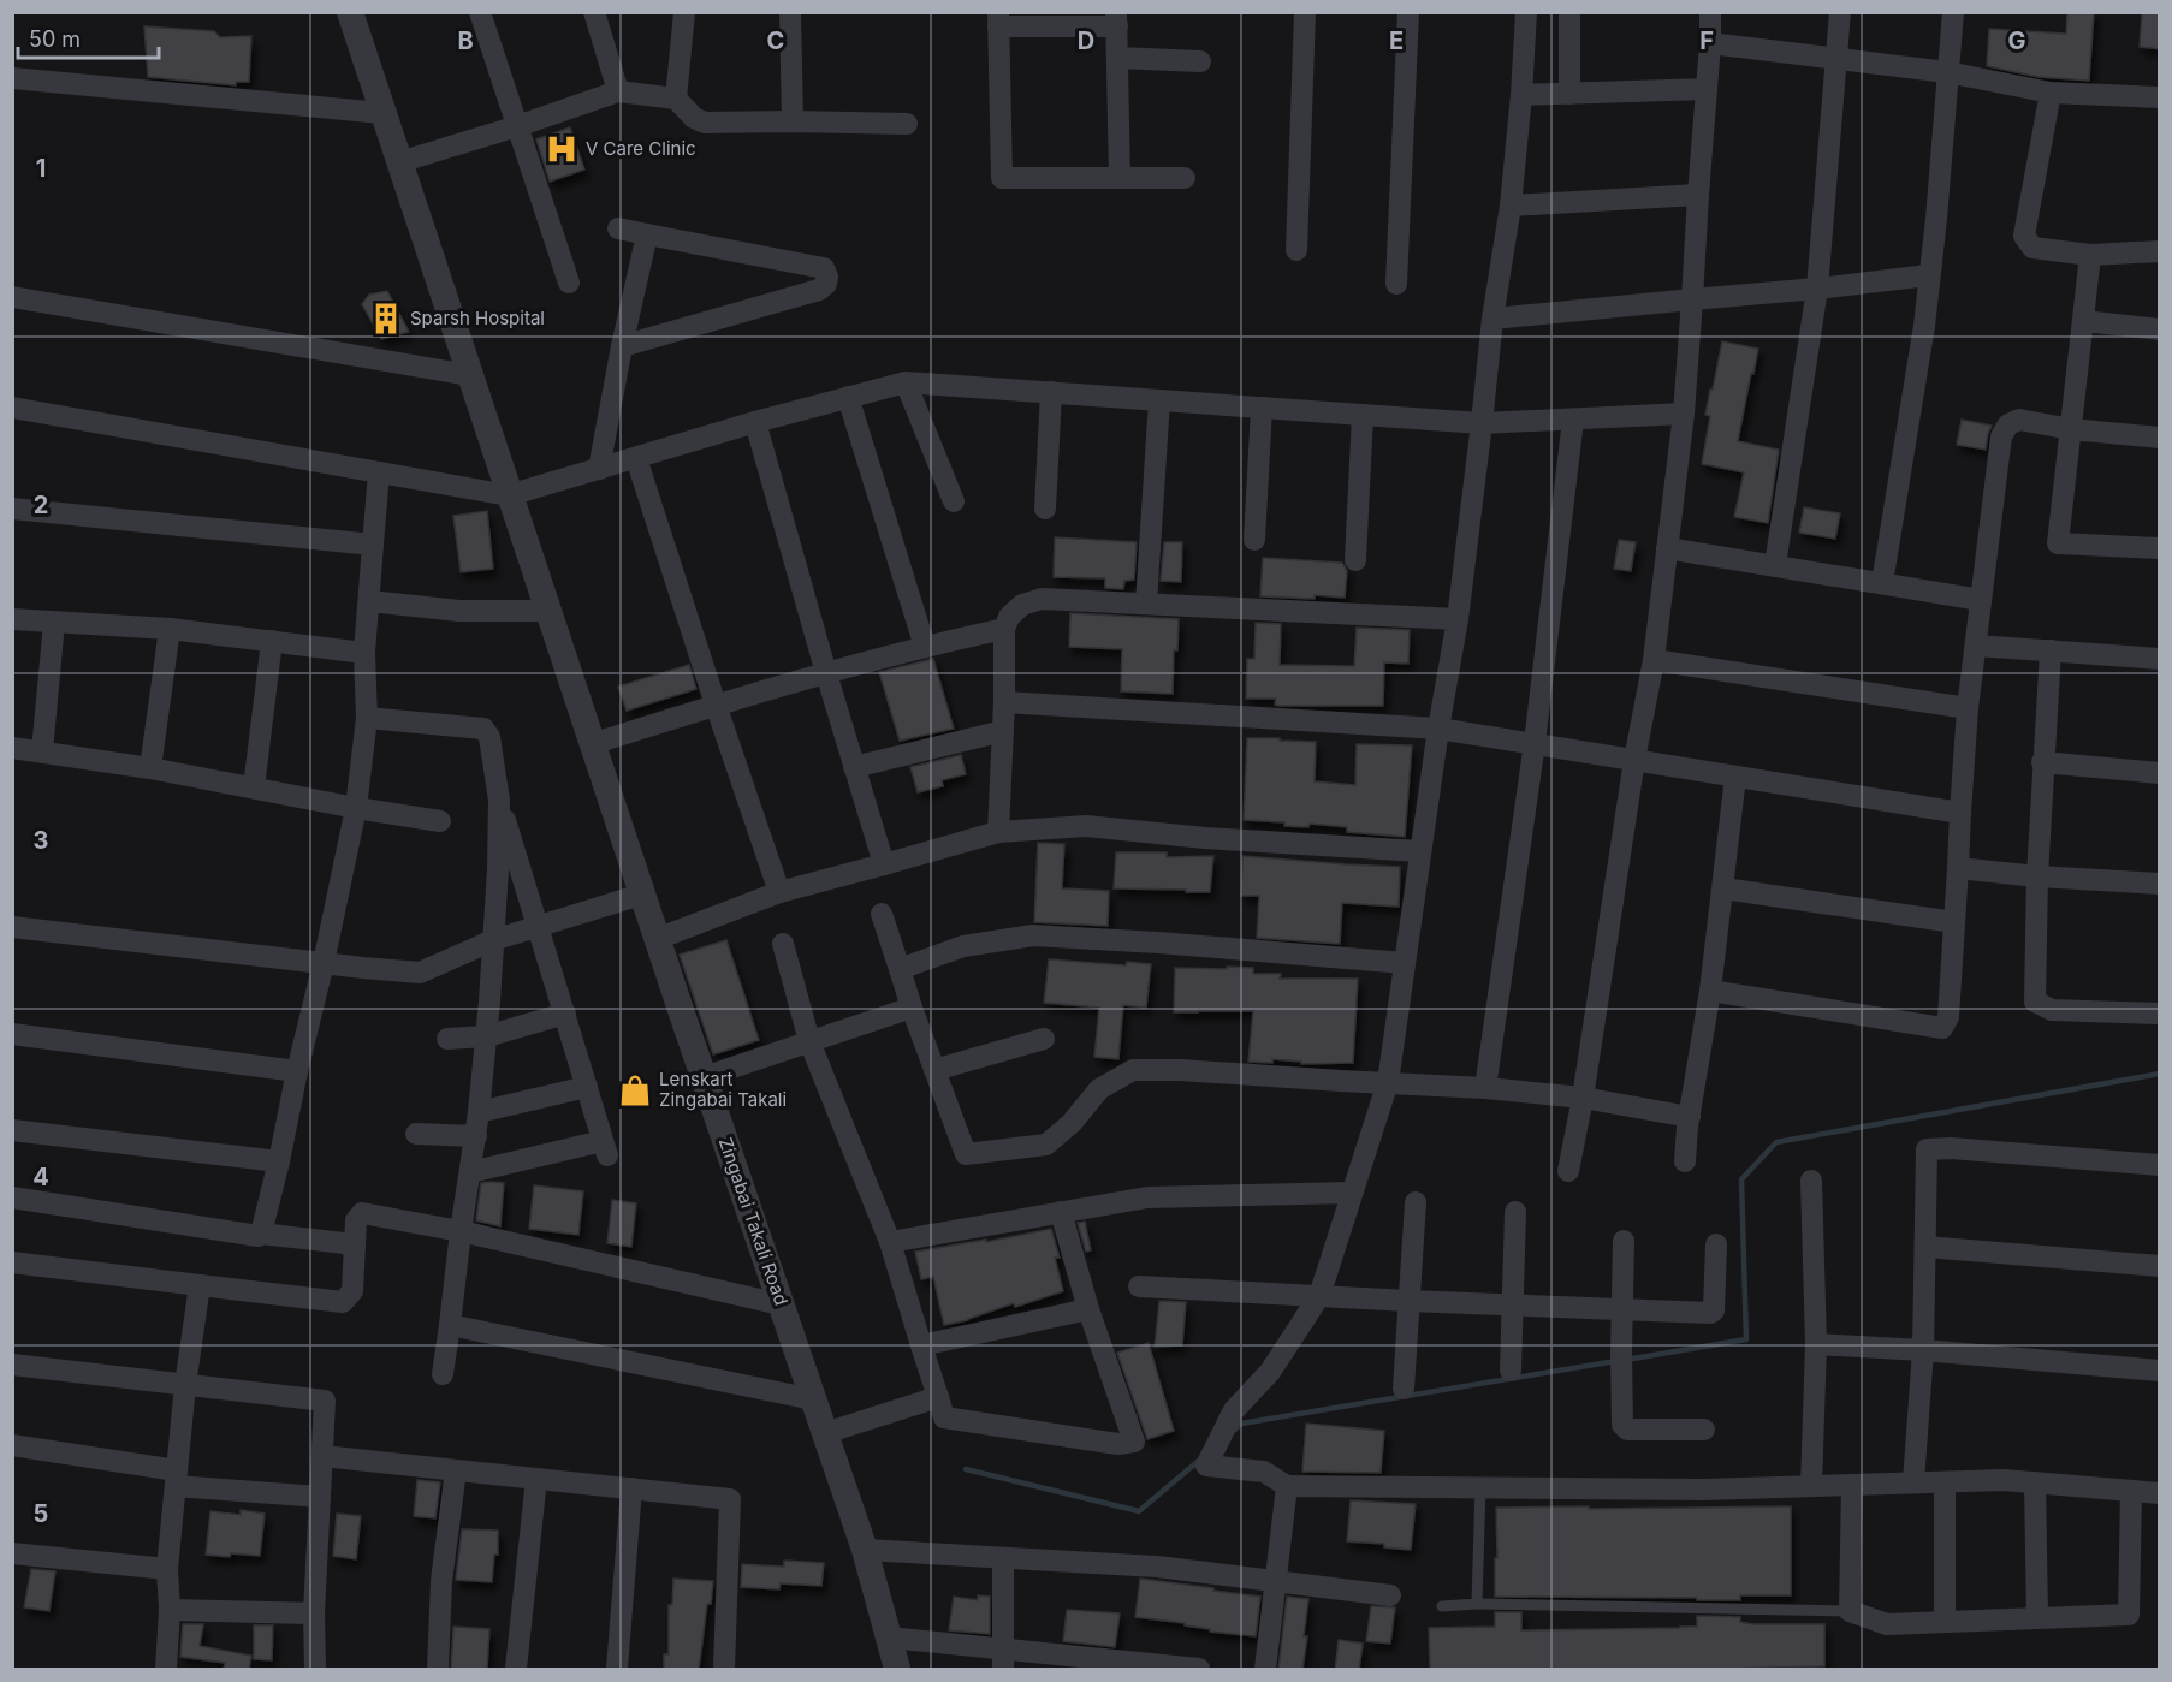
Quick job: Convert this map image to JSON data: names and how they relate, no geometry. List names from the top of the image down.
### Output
{
  "streets": {
    "street": ["Zingabai Takali Road"]
  },
  "places": {
    "hospital": ["V Care Clinic"],
    "building": ["Sparsh Hospital"],
    "shop": ["Lenskart Zingabai Takali"]
  },
  "scale_bar": "50 m",
  "grid": {
    "columns": [
      "B",
      "C",
      "D",
      "E",
      "F",
      "G"
    ],
    "rows": [
      "1",
      "2",
      "3",
      "4",
      "5"
    ]
  }
}
